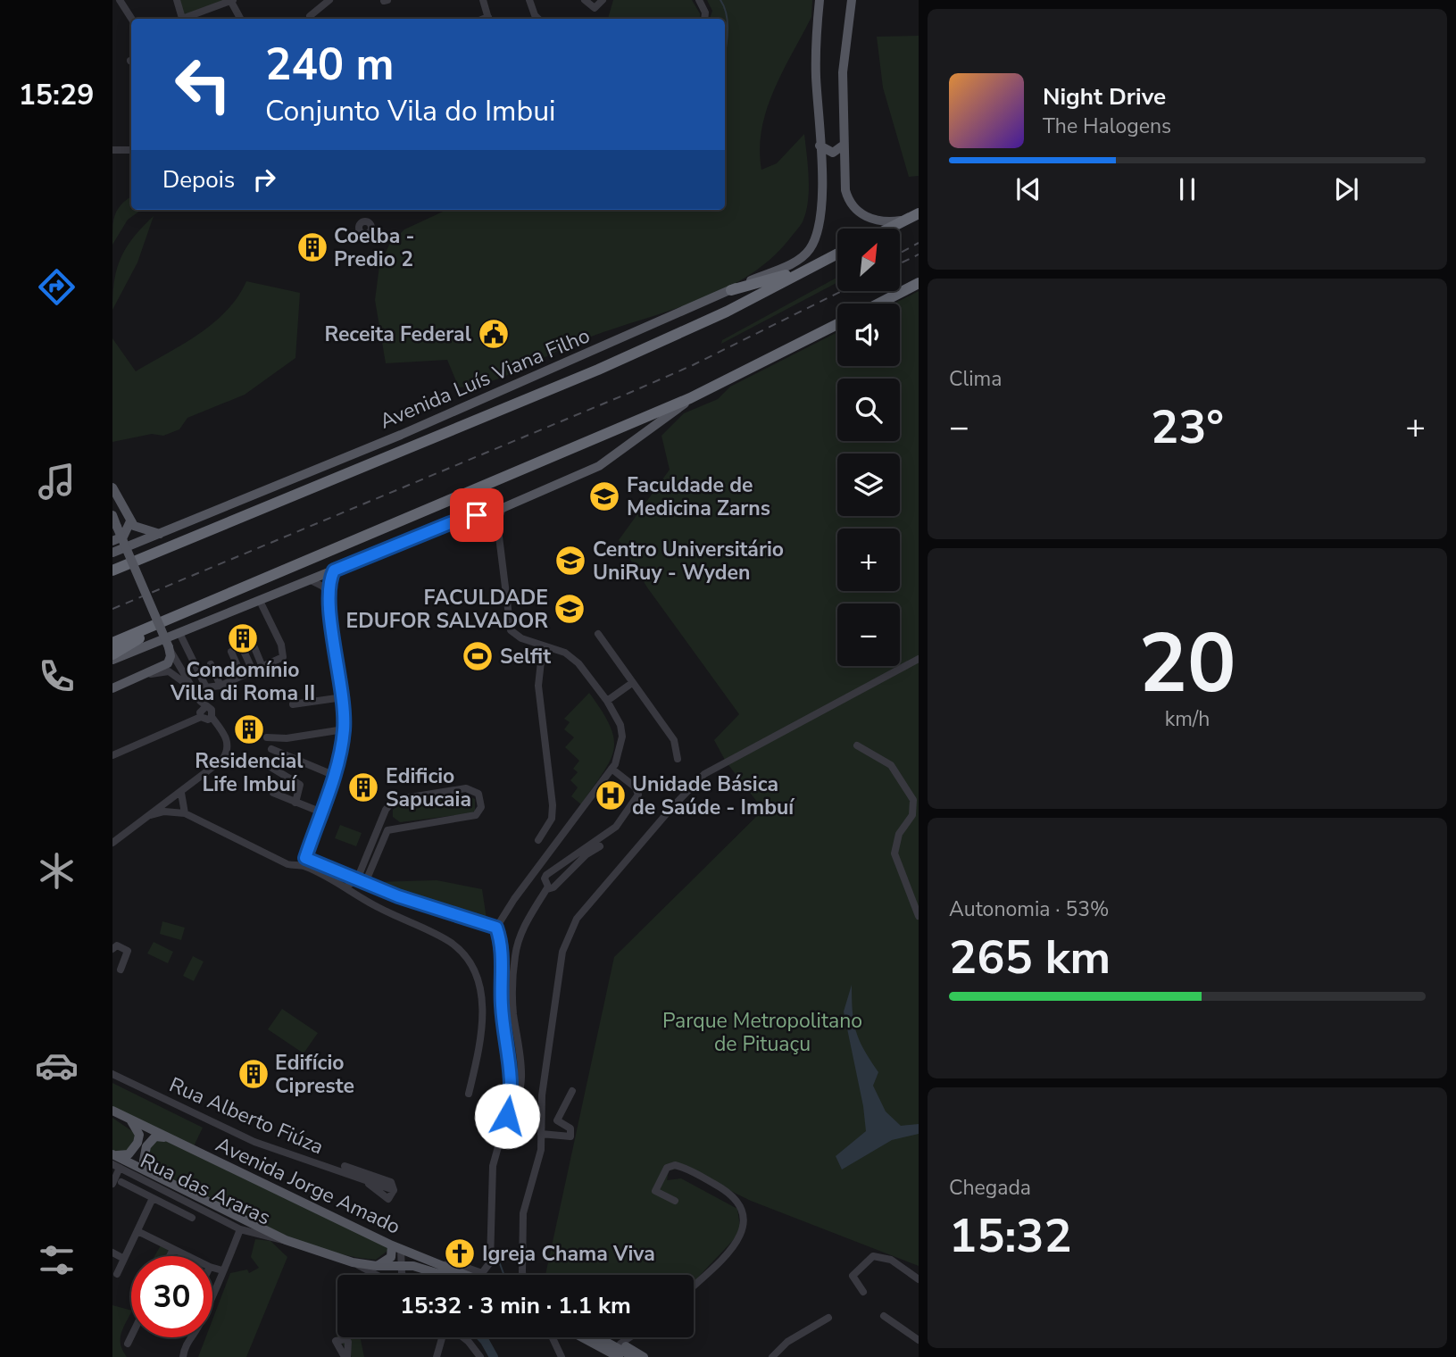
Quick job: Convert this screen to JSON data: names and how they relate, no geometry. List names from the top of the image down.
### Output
{
  "streets": {
    "highway": ["Avenida Luís Viana Filho"],
    "main road": ["Avenida Jorge Amado"],
    "street": ["Rua Alberto Fiúza", "Rua das Araras"]
  },
  "crossings": [
    ["Avenida Jorge Amado", "Rua das Araras"]
  ],
  "parks": ["Parque Metropolitano de Pituaçu"],
  "places": {
    "building": [
      "Coelba - Predio 2",
      "Condomínio Villa di Roma II",
      "Residencial Life Imbuí",
      "Edificio Sapucaia",
      "Edifício Cipreste"
    ],
    "public building": ["Receita Federal"],
    "school or university": ["Faculdade de Medicina Zarns", "Centro Universitário UniRuy - Wyden", "FACULDADE EDUFOR SALVADOR"],
    "sports": ["Selfit"],
    "hospital": ["Unidade Básica de Saúde - Imbuí"],
    "church": ["Igreja Chama Viva"]
  },
  "north": "top right",
  "page": {
    "tabs": "15:29",
    "turn": ["240 m", "Conjunto Vila do Imbui"],
    "song": ["Night Drive", "The Halogens"],
    "then": "Depois",
    "map_buttons": ["+", "−"],
    "tile": [
      "Clima",
      ["20", "km/h"],
      ["Autonomia · 53%", "265 km"],
      ["Chegada", "15:32"]
    ],
    "heat": ["−", "23°", "+"],
    "limit": "30",
    "trip": "15:32 · 3 min · 1.1 km"
  }
}
